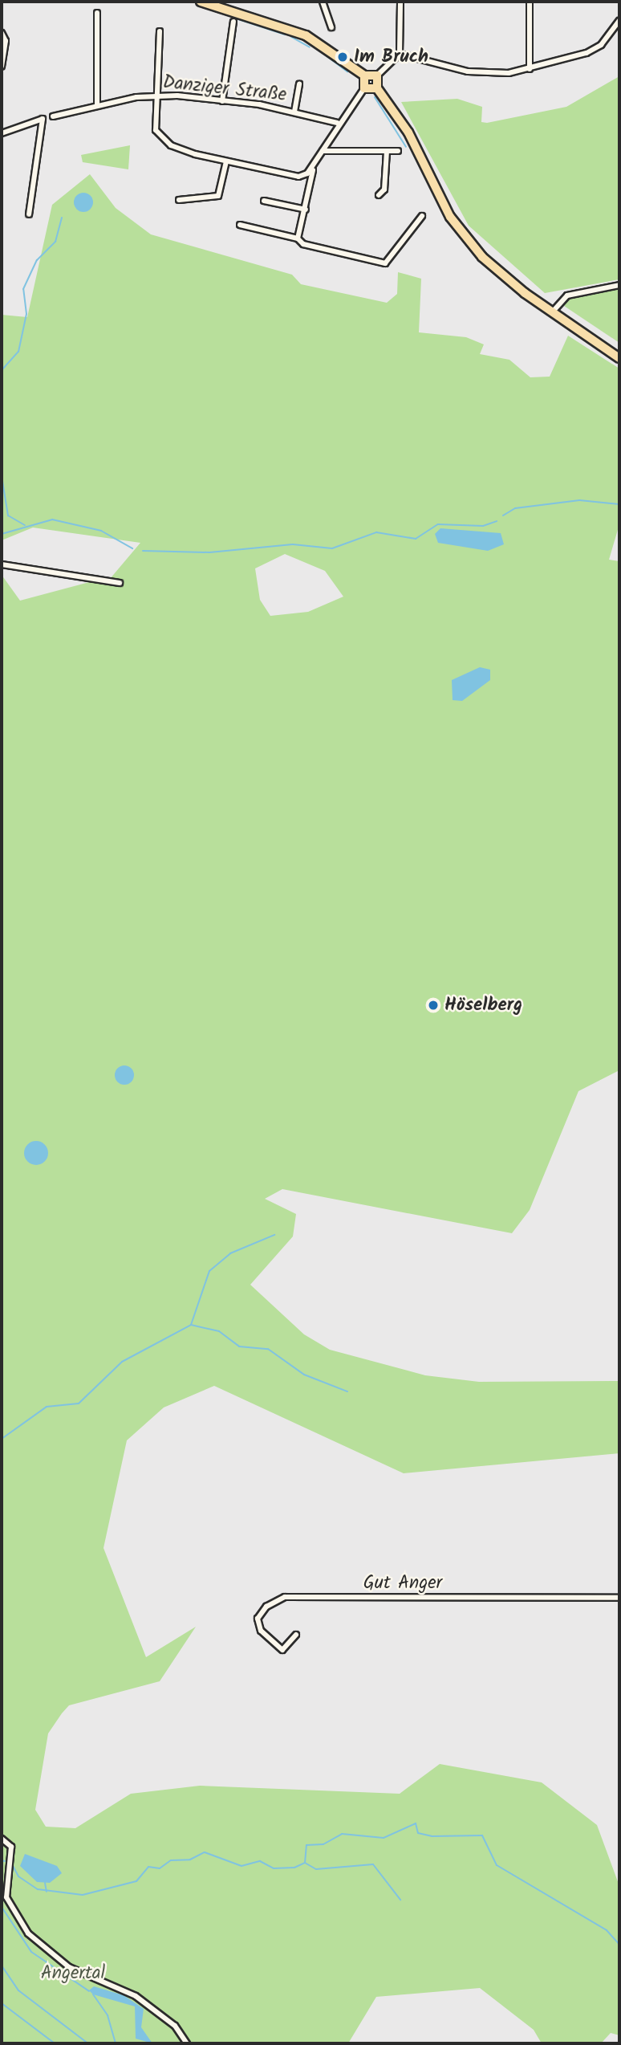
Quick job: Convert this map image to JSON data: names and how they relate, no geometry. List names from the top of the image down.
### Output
{
  "streets": {
    "street": ["Danziger Straße", "Gut Anger"]
  },
  "parks": ["Angertal"],
  "places": ["Im Bruch", "Höselberg"]
}
